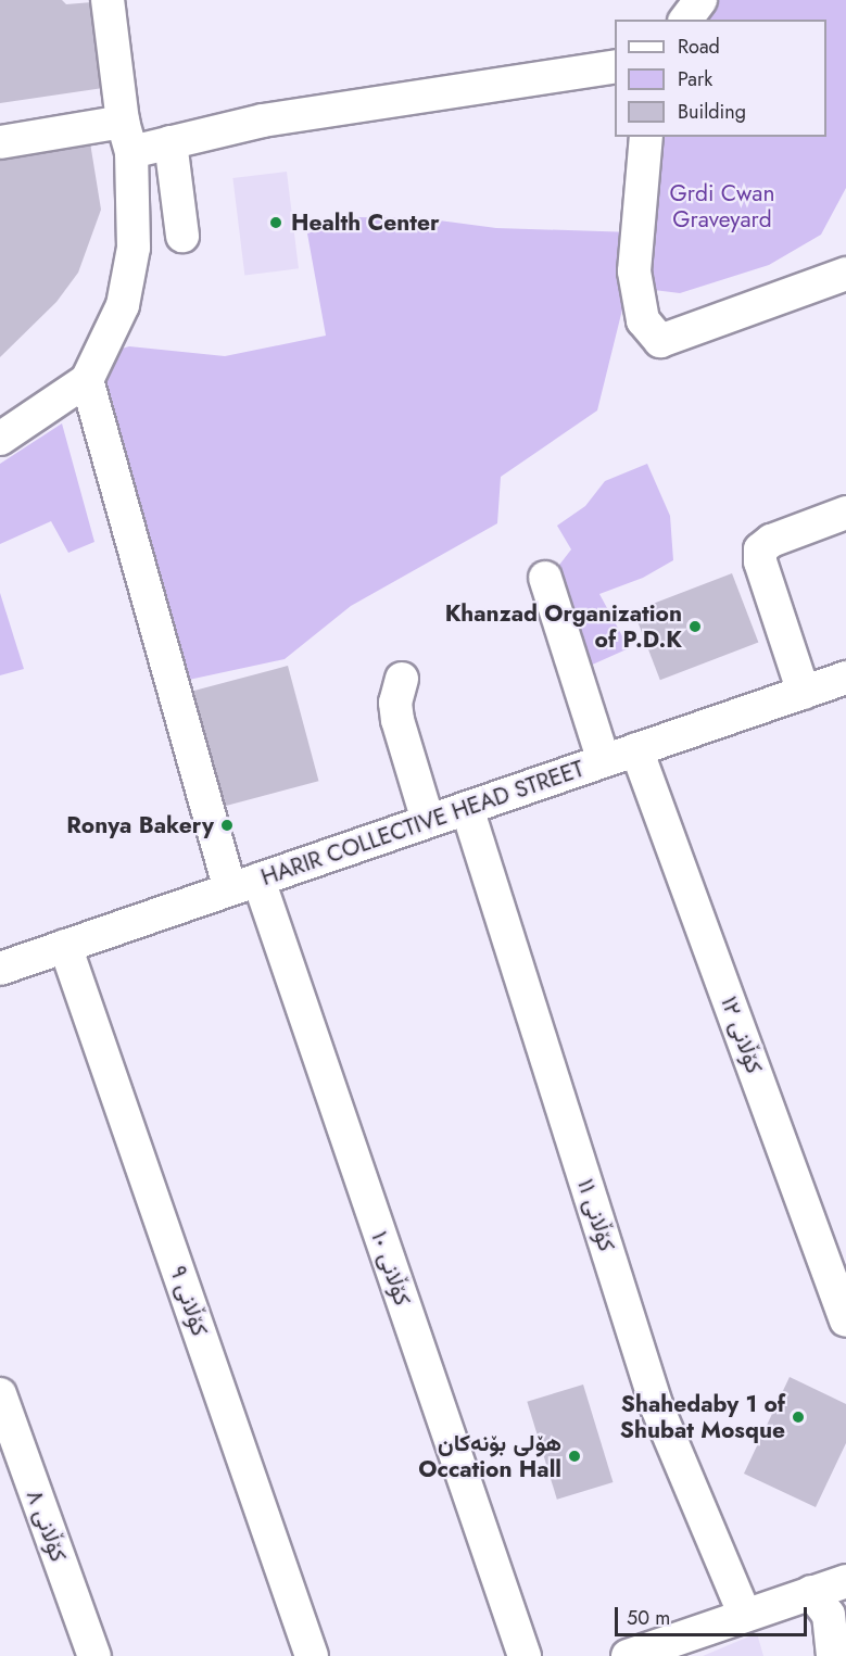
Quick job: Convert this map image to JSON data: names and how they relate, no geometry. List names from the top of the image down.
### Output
{
  "streets": {
    "street": [
      "HARIR COLLECTIVE HEAD STREET",
      "کۆڵانی ١٢",
      "کۆڵانی ١١",
      "کۆڵانی ١٠",
      "کۆڵانی ٩",
      "کۆڵانی ٨"
    ]
  },
  "crossings": [
    ["HARIR COLLECTIVE HEAD STREET", "کۆڵانی ١٢"],
    ["HARIR COLLECTIVE HEAD STREET", "کۆڵانی ١١"],
    ["HARIR COLLECTIVE HEAD STREET", "کۆڵانی ١٠"],
    ["HARIR COLLECTIVE HEAD STREET", "کۆڵانی ٩"]
  ],
  "parks": ["Grdi Cwan Graveyard"],
  "places": [
    "Health Center",
    "Khanzad Organization of P.D.K",
    "Ronya Bakery",
    "Shahedaby 1 of Shubat Mosque",
    "هۆلی بۆنەکان Occation Hall"
  ],
  "legend": ["Road", "Park", "Building"],
  "scale_bar": "50 m"
}
